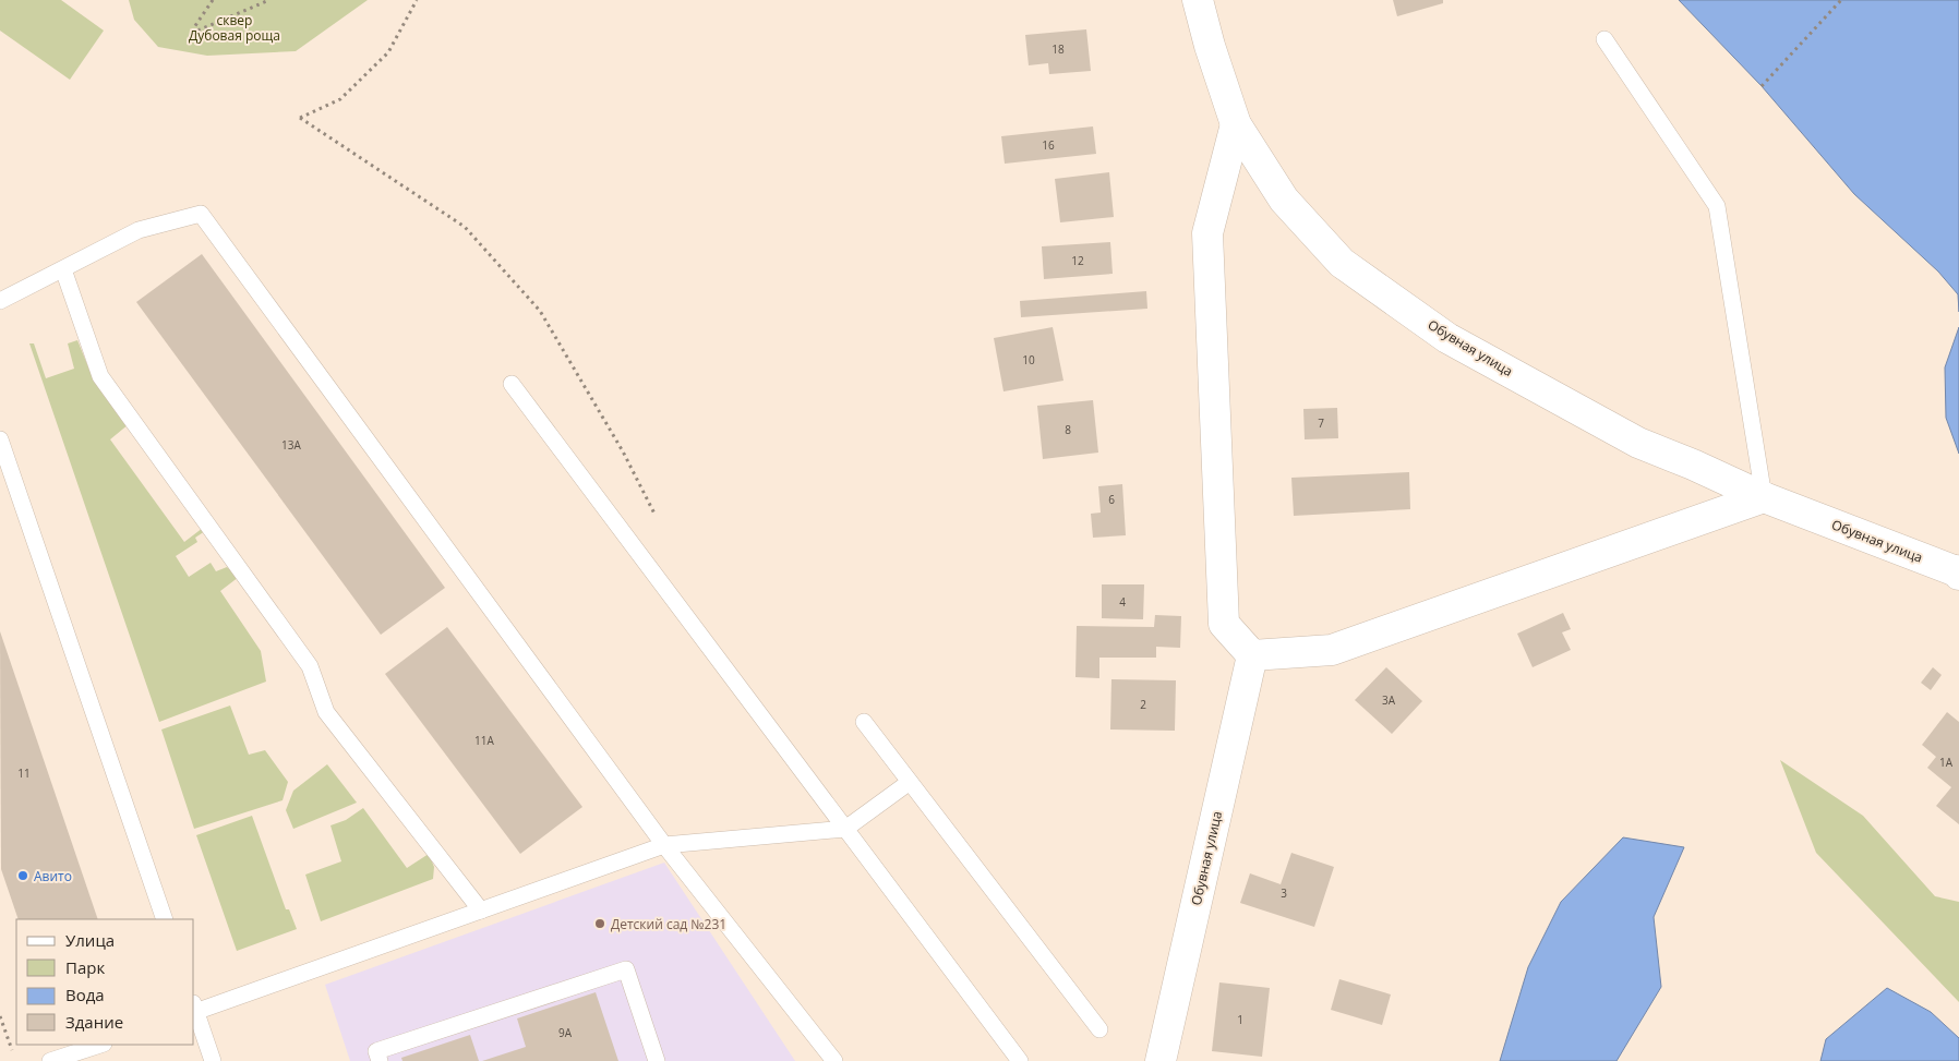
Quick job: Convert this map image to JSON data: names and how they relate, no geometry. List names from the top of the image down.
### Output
{
  "streets": {
    "street": ["Обувная улица"]
  },
  "parks": ["сквер Дубовая роща"],
  "places": ["Авито", "Детский сад №231"],
  "house_numbers": [
    "18",
    "16",
    "12",
    "10",
    "7",
    "8",
    "13А",
    "6",
    "4",
    "3А",
    "2",
    "11А",
    "1А",
    "11",
    "3",
    "1",
    "9А"
  ],
  "legend": [
    "Улица",
    "Парк",
    "Вода",
    "Здание"
  ]
}
